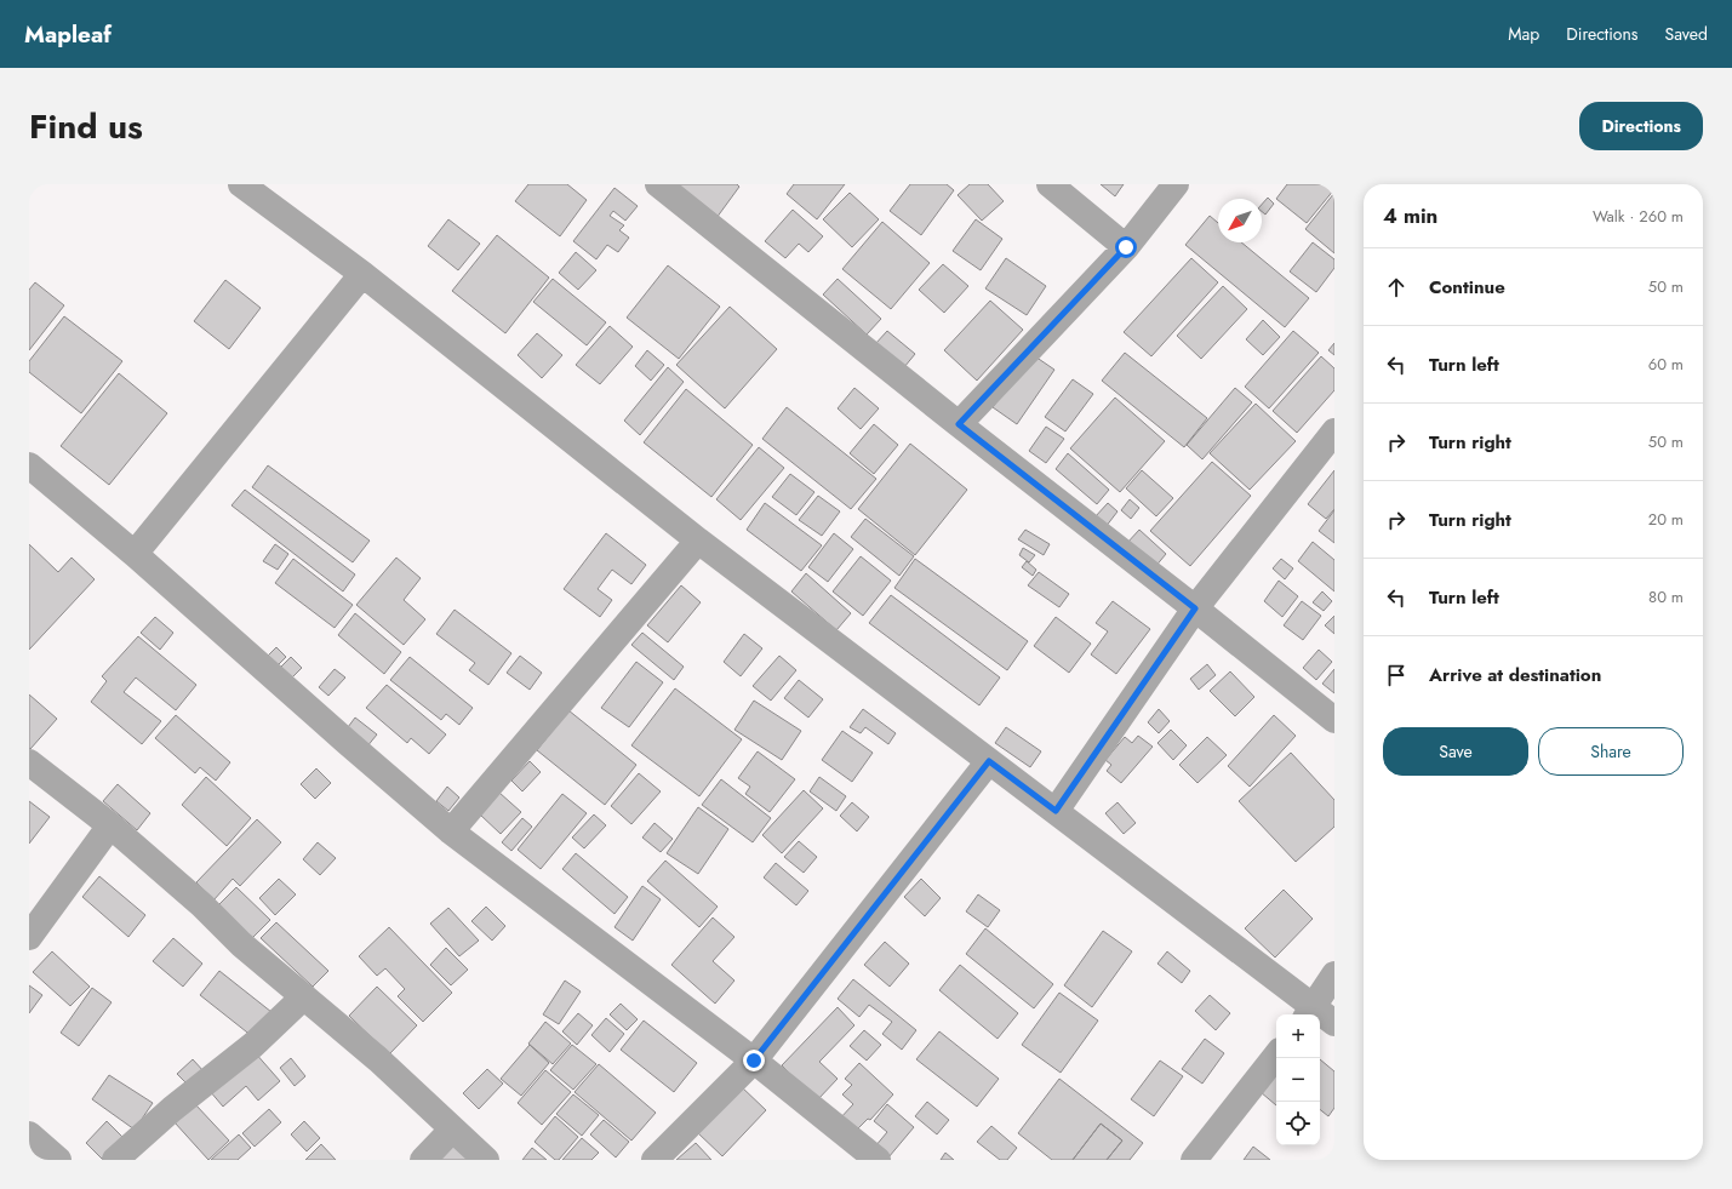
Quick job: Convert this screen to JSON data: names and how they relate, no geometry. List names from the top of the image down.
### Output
{
  "north": "bottom left",
  "page": {
    "header": "Mapleaf",
    "nav": ["Map", "Directions", "Saved"],
    "title": "Find us",
    "buttons": [
      "Directions",
      ["Save", "Share"]
    ],
    "heading": ["4 min", "Walk · 260 m"],
    "list": [
      ["Continue", "50 m"],
      ["Turn left", "60 m"],
      ["Turn right", "50 m"],
      ["Turn right", "20 m"],
      ["Turn left", "80 m"],
      "Arrive at destination"
    ],
    "map_buttons": ["+", "−"]
  }
}
